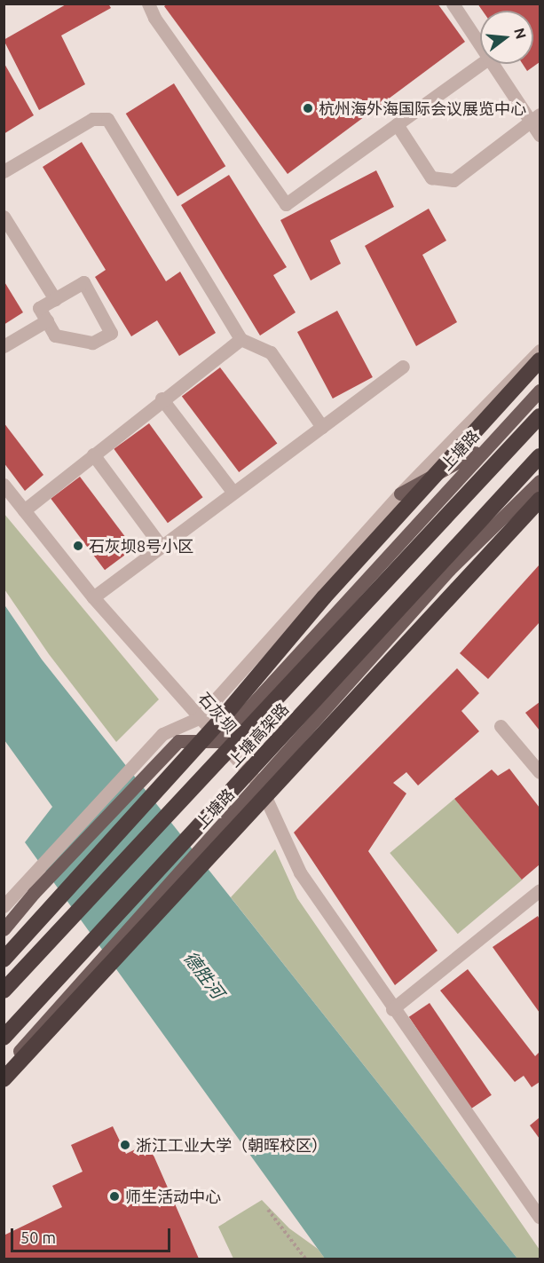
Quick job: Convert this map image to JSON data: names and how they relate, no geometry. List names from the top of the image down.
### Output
{
  "streets": {
    "highway": ["上塘高架路"],
    "main road": ["上塘路"],
    "street": ["石灰坝"]
  },
  "crossings": [
    ["上塘路", "石灰坝"]
  ],
  "water": ["德胜河"],
  "places": [
    "杭州海外海国际会议展览中心",
    "石灰坝8号小区",
    "浙江工业大学（朝晖校区）",
    "师生活动中心"
  ],
  "scale_bar": "50 m",
  "north": "right"
}
